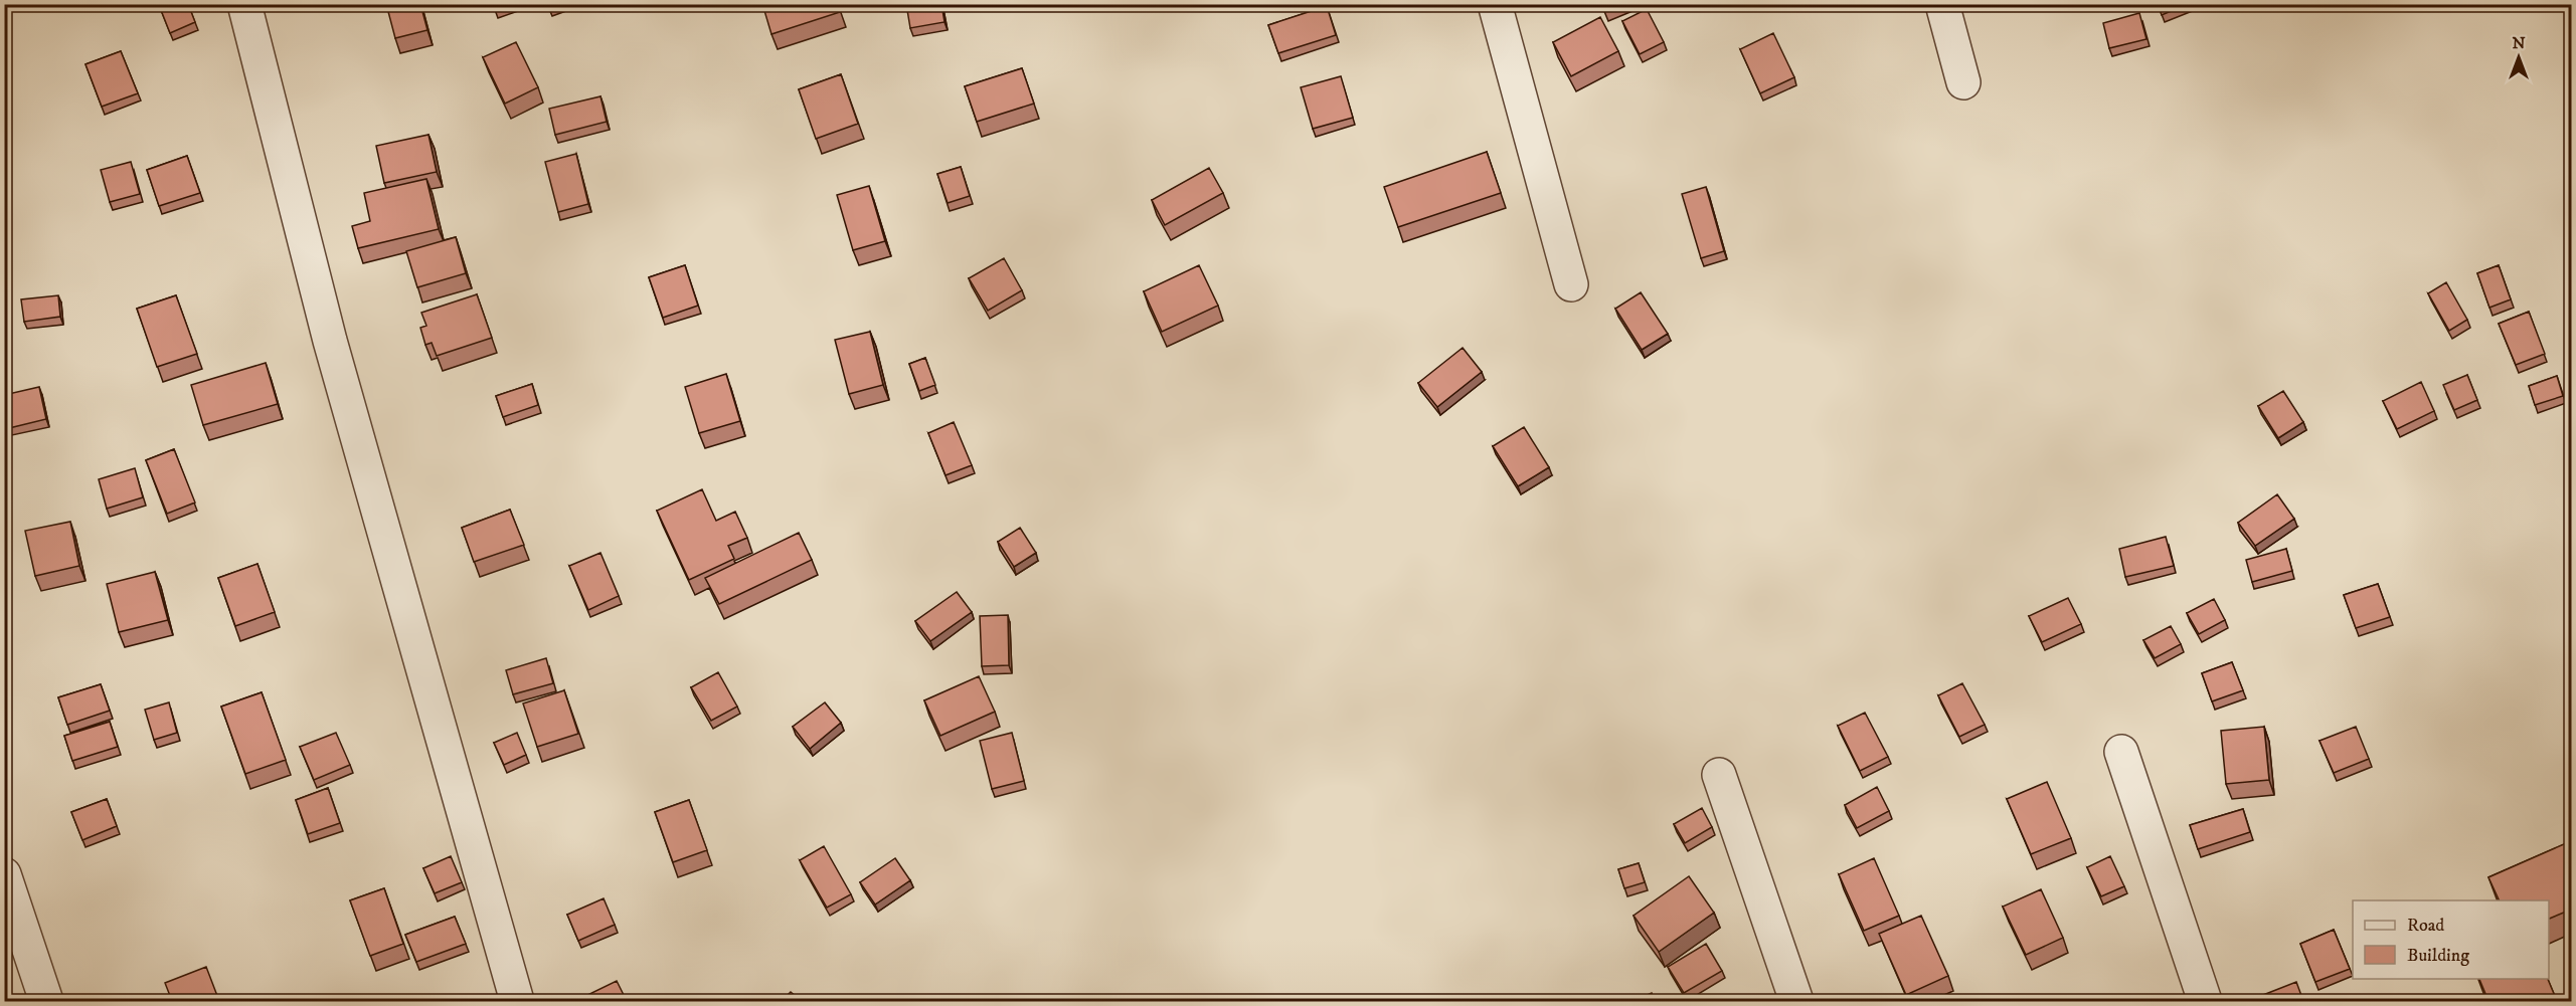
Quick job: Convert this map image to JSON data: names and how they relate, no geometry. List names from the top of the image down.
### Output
{
  "legend": ["Road", "Building"],
  "north": "top"
}
